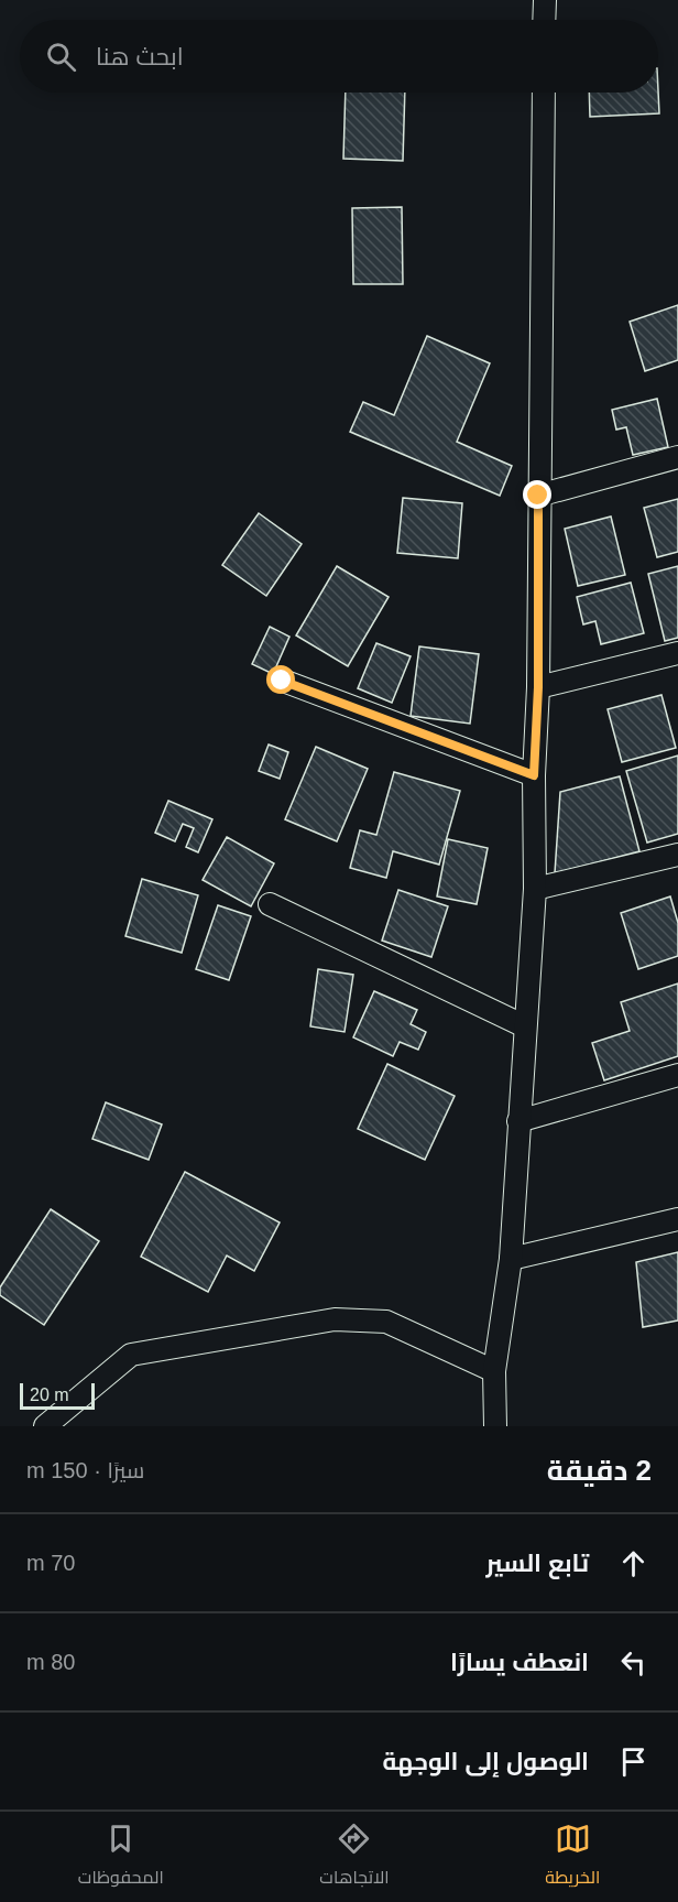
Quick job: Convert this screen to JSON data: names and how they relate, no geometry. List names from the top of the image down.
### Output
{
  "scale_bar": "20 m",
  "page": {
    "search": "ابحث هنا",
    "scale": "20 m",
    "heading": ["2 دقيقة", "سيرًا · 150 m"],
    "list": [
      ["تابع السير", "70 m"],
      ["انعطف يسارًا", "80 m"],
      "الوصول إلى الوجهة"
    ],
    "nav": ["الخريطة", "الاتجاهات", "المحفوظات"]
  }
}
